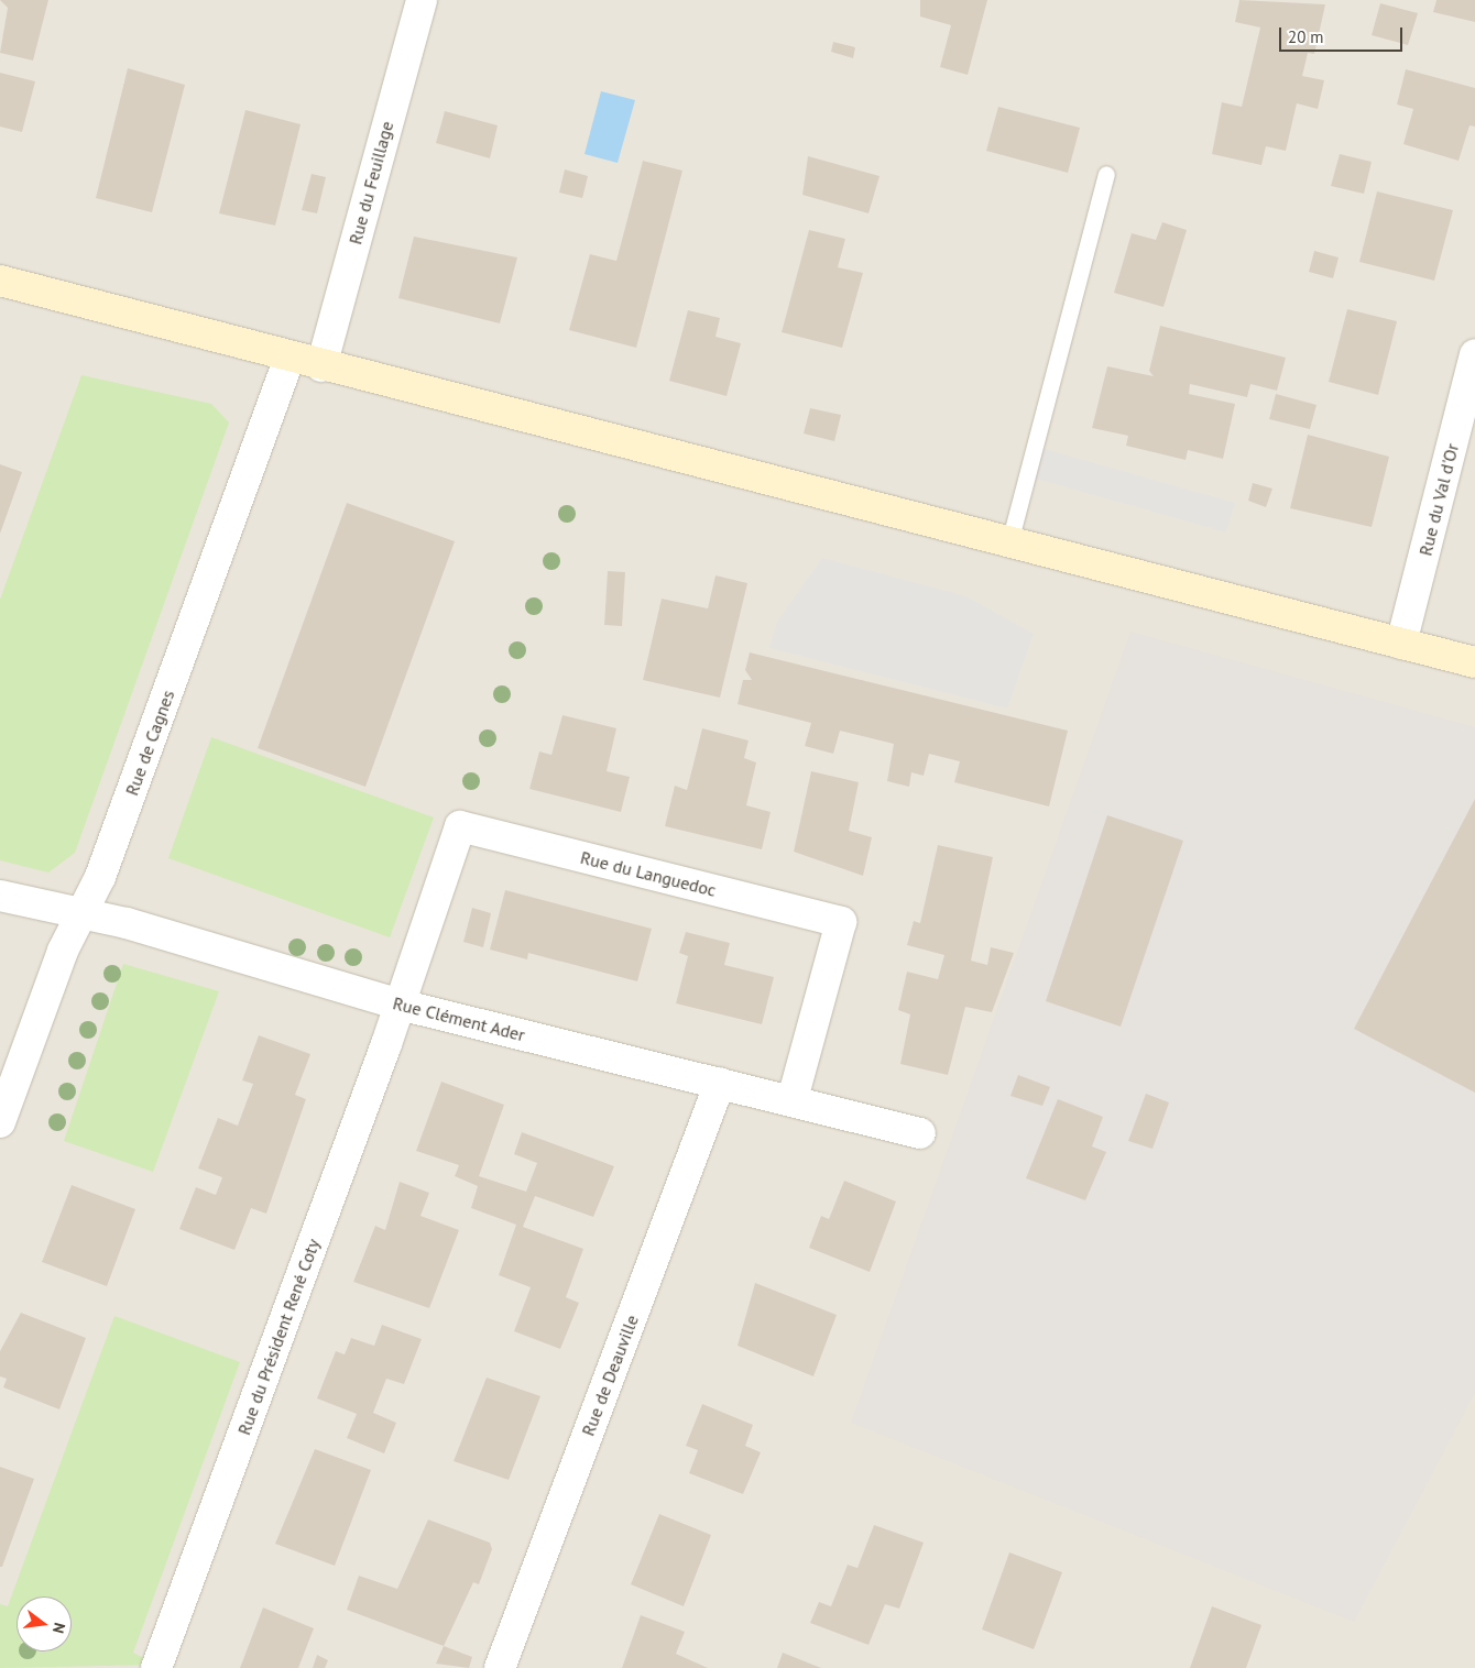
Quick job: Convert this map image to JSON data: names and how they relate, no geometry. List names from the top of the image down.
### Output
{
  "streets": {
    "street": [
      "Rue du Feuillage",
      "Rue du Val d'Or",
      "Rue de Cagnes",
      "Rue du Languedoc",
      "Rue Clément Ader",
      "Rue du Président René Coty",
      "Rue de Deauville"
    ]
  },
  "crossings": [
    ["Rue de Cagnes", "Rue Clément Ader"],
    ["Rue du Languedoc", "Rue Clément Ader"],
    ["Rue du Languedoc", "Rue du Président René Coty"],
    ["Rue Clément Ader", "Rue du Président René Coty"],
    ["Rue Clément Ader", "Rue de Deauville"]
  ],
  "scale_bar": "20 m",
  "north": "right"
}
